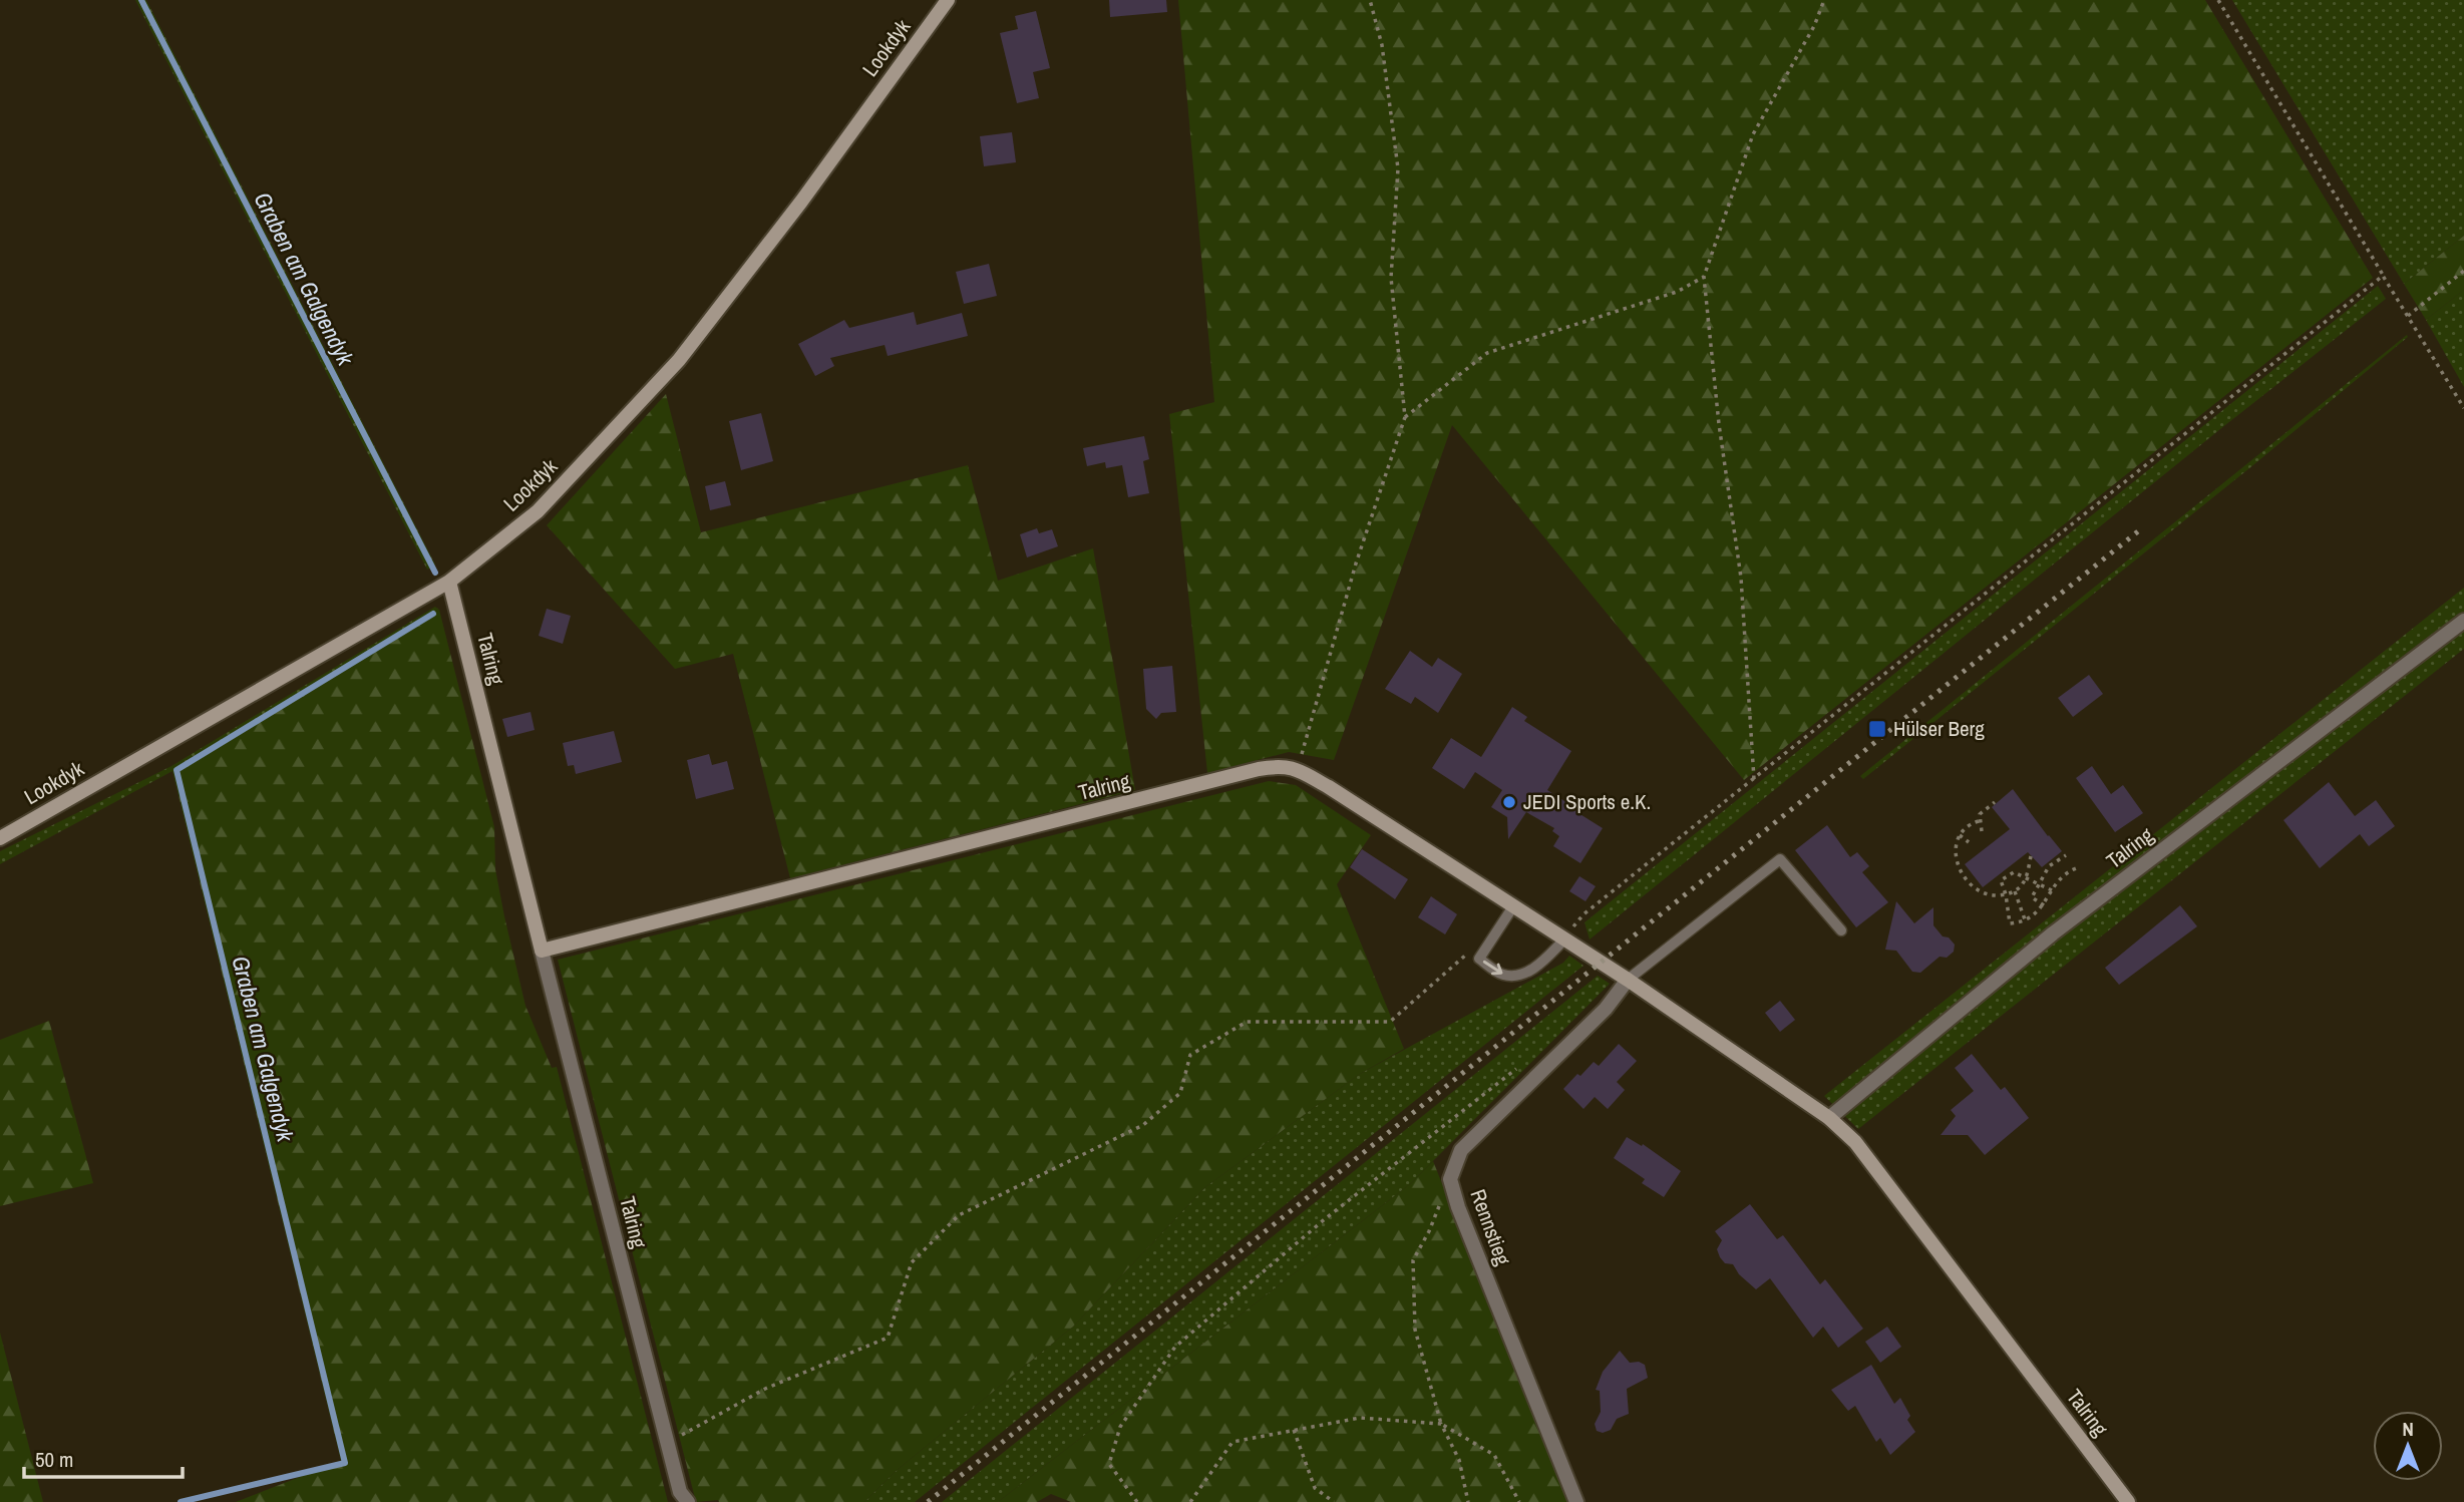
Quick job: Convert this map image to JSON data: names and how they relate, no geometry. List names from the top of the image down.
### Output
{
  "streets": {
    "street": ["Lookdyk", "Talring", "Rennstieg"]
  },
  "crossings": [
    ["Lookdyk", "Talring"],
    ["Talring", "Rennstieg"]
  ],
  "water": ["Graben am Galgendyk"],
  "places": {
    "transit": ["Hülser Berg"],
    "other": ["JEDI Sports e.K."]
  },
  "scale_bar": "50 m",
  "north": "top"
}
